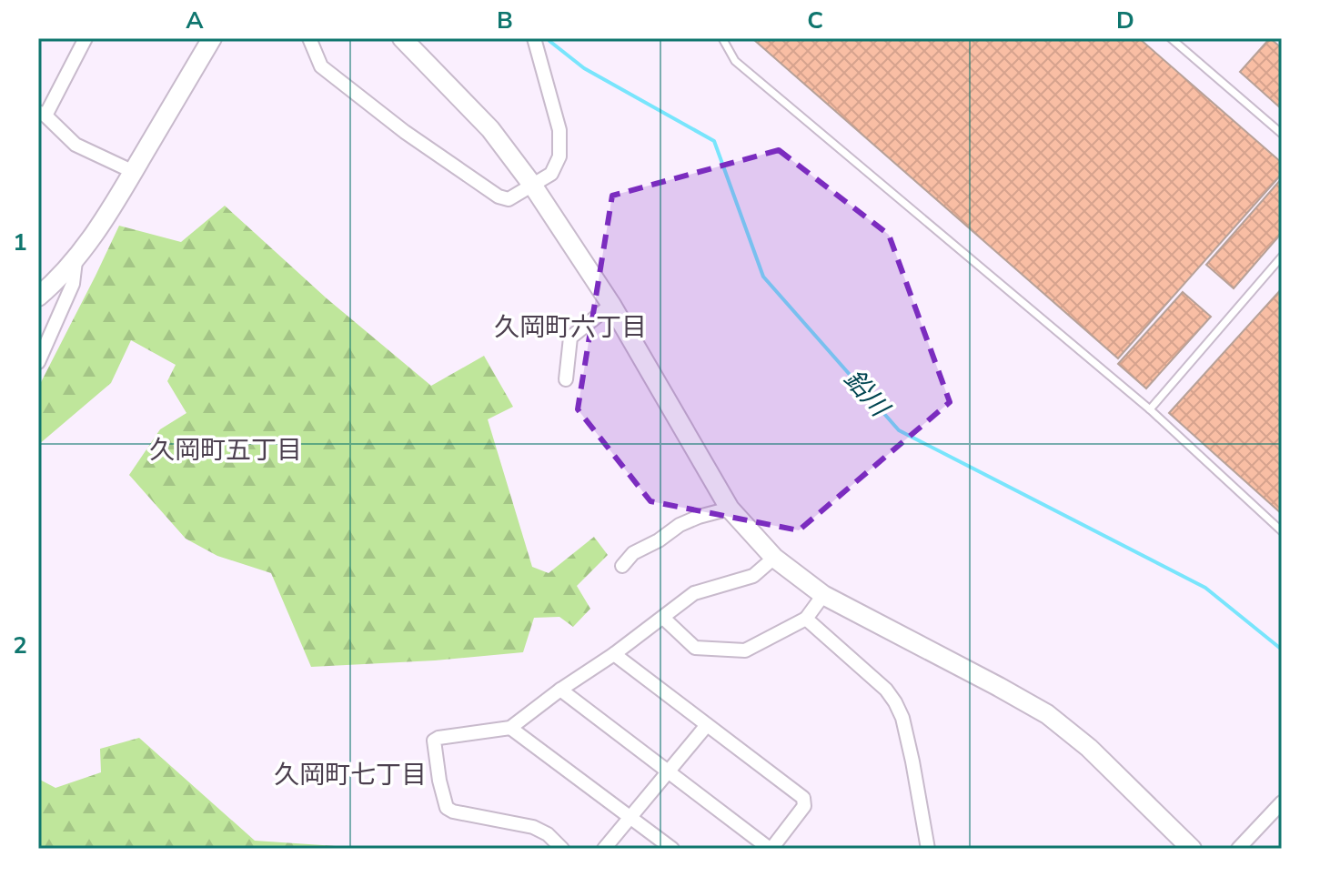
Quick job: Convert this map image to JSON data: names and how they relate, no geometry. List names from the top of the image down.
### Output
{
  "districts": ["久岡町六丁目", "久岡町五丁目", "久岡町七丁目"],
  "water": ["鉛川"],
  "grid": {
    "columns": [
      "A",
      "B",
      "C",
      "D"
    ],
    "rows": ["1", "2"]
  }
}
